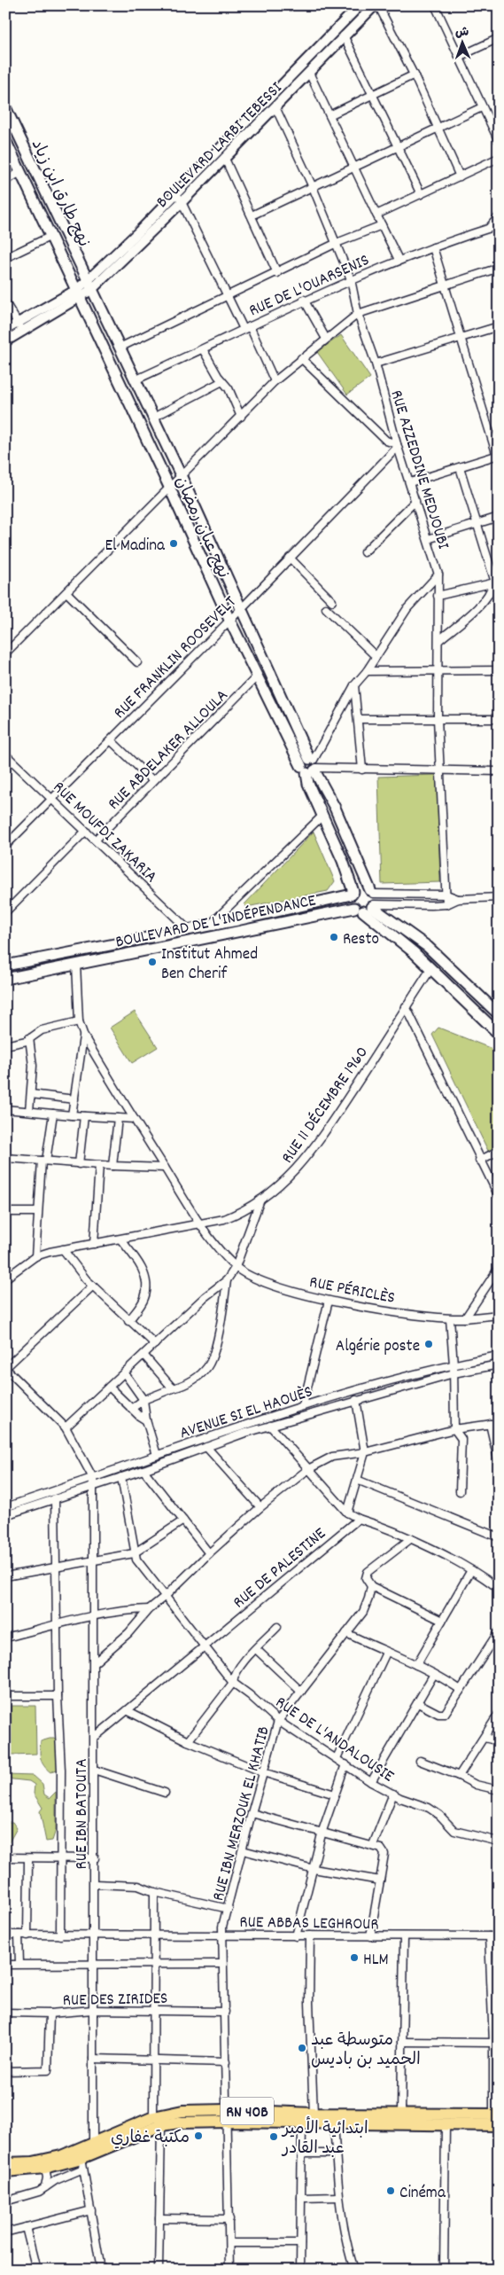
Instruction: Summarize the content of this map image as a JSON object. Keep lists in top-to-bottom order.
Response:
{
  "streets": {
    "main road": [
      "نهج طارق ابن زياد",
      "نهج عبان رمضان",
      "BOULEVARD DE L'INDÉPENDANCE",
      "RN 40B"
    ],
    "street": [
      "BOULEVARD LARBI TEBESSI",
      "RUE DE L'OUARSENIS",
      "RUE AZZEDDINE MEDJOUBI",
      "RUE FRANKLIN ROOSEVELT",
      "RUE ABDELAKER ALLOULA",
      "RUE MOUFDI ZAKARIA",
      "RUE 11 DÉCEMBRE 1960",
      "RUE PÉRICLÈS",
      "AVENUE SI EL HAOUÈS",
      "RUE DE PALESTINE",
      "RUE DE L'ANDALOUSIE",
      "RUE IBN MERZOUK EL KHATIB",
      "RUE IBN BATOUTA",
      "RUE ABBAS LEGHROUR",
      "RUE DES ZIRIDES"
    ]
  },
  "crossings": [
    ["BOULEVARD LARBI TEBESSI", "نهج طارق ابن زياد"],
    ["BOULEVARD LARBI TEBESSI", "RUE AZZEDDINE MEDJOUBI"],
    ["BOULEVARD LARBI TEBESSI", "نهج عبان رمضان"],
    ["نهج طارق ابن زياد", "نهج عبان رمضان"],
    ["RUE DE L'OUARSENIS", "RUE AZZEDDINE MEDJOUBI"],
    ["RUE DE L'OUARSENIS", "نهج عبان رمضان"],
    ["RUE AZZEDDINE MEDJOUBI", "RUE FRANKLIN ROOSEVELT"],
    ["نهج عبان رمضان", "RUE FRANKLIN ROOSEVELT"],
    ["نهج عبان رمضان", "RUE ABDELAKER ALLOULA"],
    ["نهج عبان رمضان", "BOULEVARD DE L'INDÉPENDANCE"],
    ["RUE FRANKLIN ROOSEVELT", "RUE MOUFDI ZAKARIA"],
    ["RUE ABDELAKER ALLOULA", "RUE MOUFDI ZAKARIA"],
    ["RUE MOUFDI ZAKARIA", "BOULEVARD DE L'INDÉPENDANCE"],
    ["BOULEVARD DE L'INDÉPENDANCE", "RUE PÉRICLÈS"],
    ["RUE 11 DÉCEMBRE 1960", "RUE PÉRICLÈS"],
    ["AVENUE SI EL HAOUÈS", "RUE DE L'ANDALOUSIE"],
    ["AVENUE SI EL HAOUÈS", "RUE IBN BATOUTA"],
    ["RUE DE PALESTINE", "RUE DE L'ANDALOUSIE"],
    ["RUE DE PALESTINE", "RUE IBN BATOUTA"],
    ["RUE DE L'ANDALOUSIE", "RUE IBN MERZOUK EL KHATIB"],
    ["RUE IBN MERZOUK EL KHATIB", "RUE ABBAS LEGHROUR"],
    ["RUE IBN MERZOUK EL KHATIB", "RUE DES ZIRIDES"],
    ["RUE IBN MERZOUK EL KHATIB", "RN 40B"],
    ["RUE IBN BATOUTA", "RUE ABBAS LEGHROUR"],
    ["RUE IBN BATOUTA", "RUE DES ZIRIDES"],
    ["RUE IBN BATOUTA", "RN 40B"]
  ],
  "places": [
    "El Madina",
    "Resto",
    "Institut Ahmed Ben Cherif",
    "Algérie poste",
    "HLM",
    "متوسطة عبد الحميد بن باديس",
    "مكتبة غفاري",
    "ابتدائية الأمير عبد القادر",
    "Cinéma"
  ],
  "north": "top"
}
